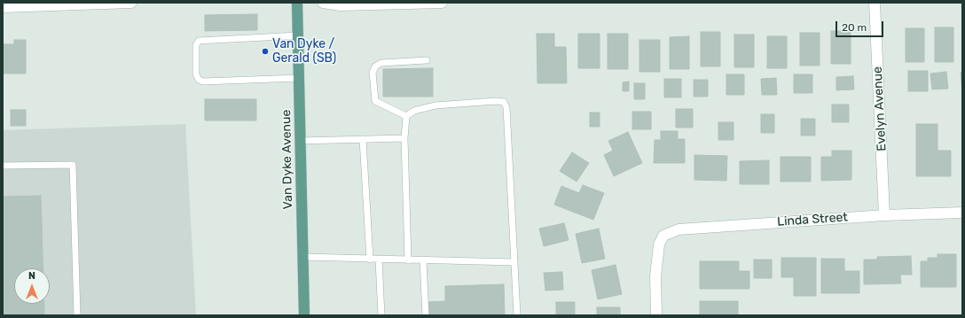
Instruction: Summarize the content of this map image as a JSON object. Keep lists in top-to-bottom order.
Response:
{
  "streets": {
    "main road": ["Van Dyke Avenue"],
    "street": ["Evelyn Avenue", "Linda Street"]
  },
  "crossings": [
    ["Evelyn Avenue", "Linda Street"]
  ],
  "places": ["Van Dyke / Gerald (SB)"],
  "scale_bar": "20 m",
  "north": "top"
}
